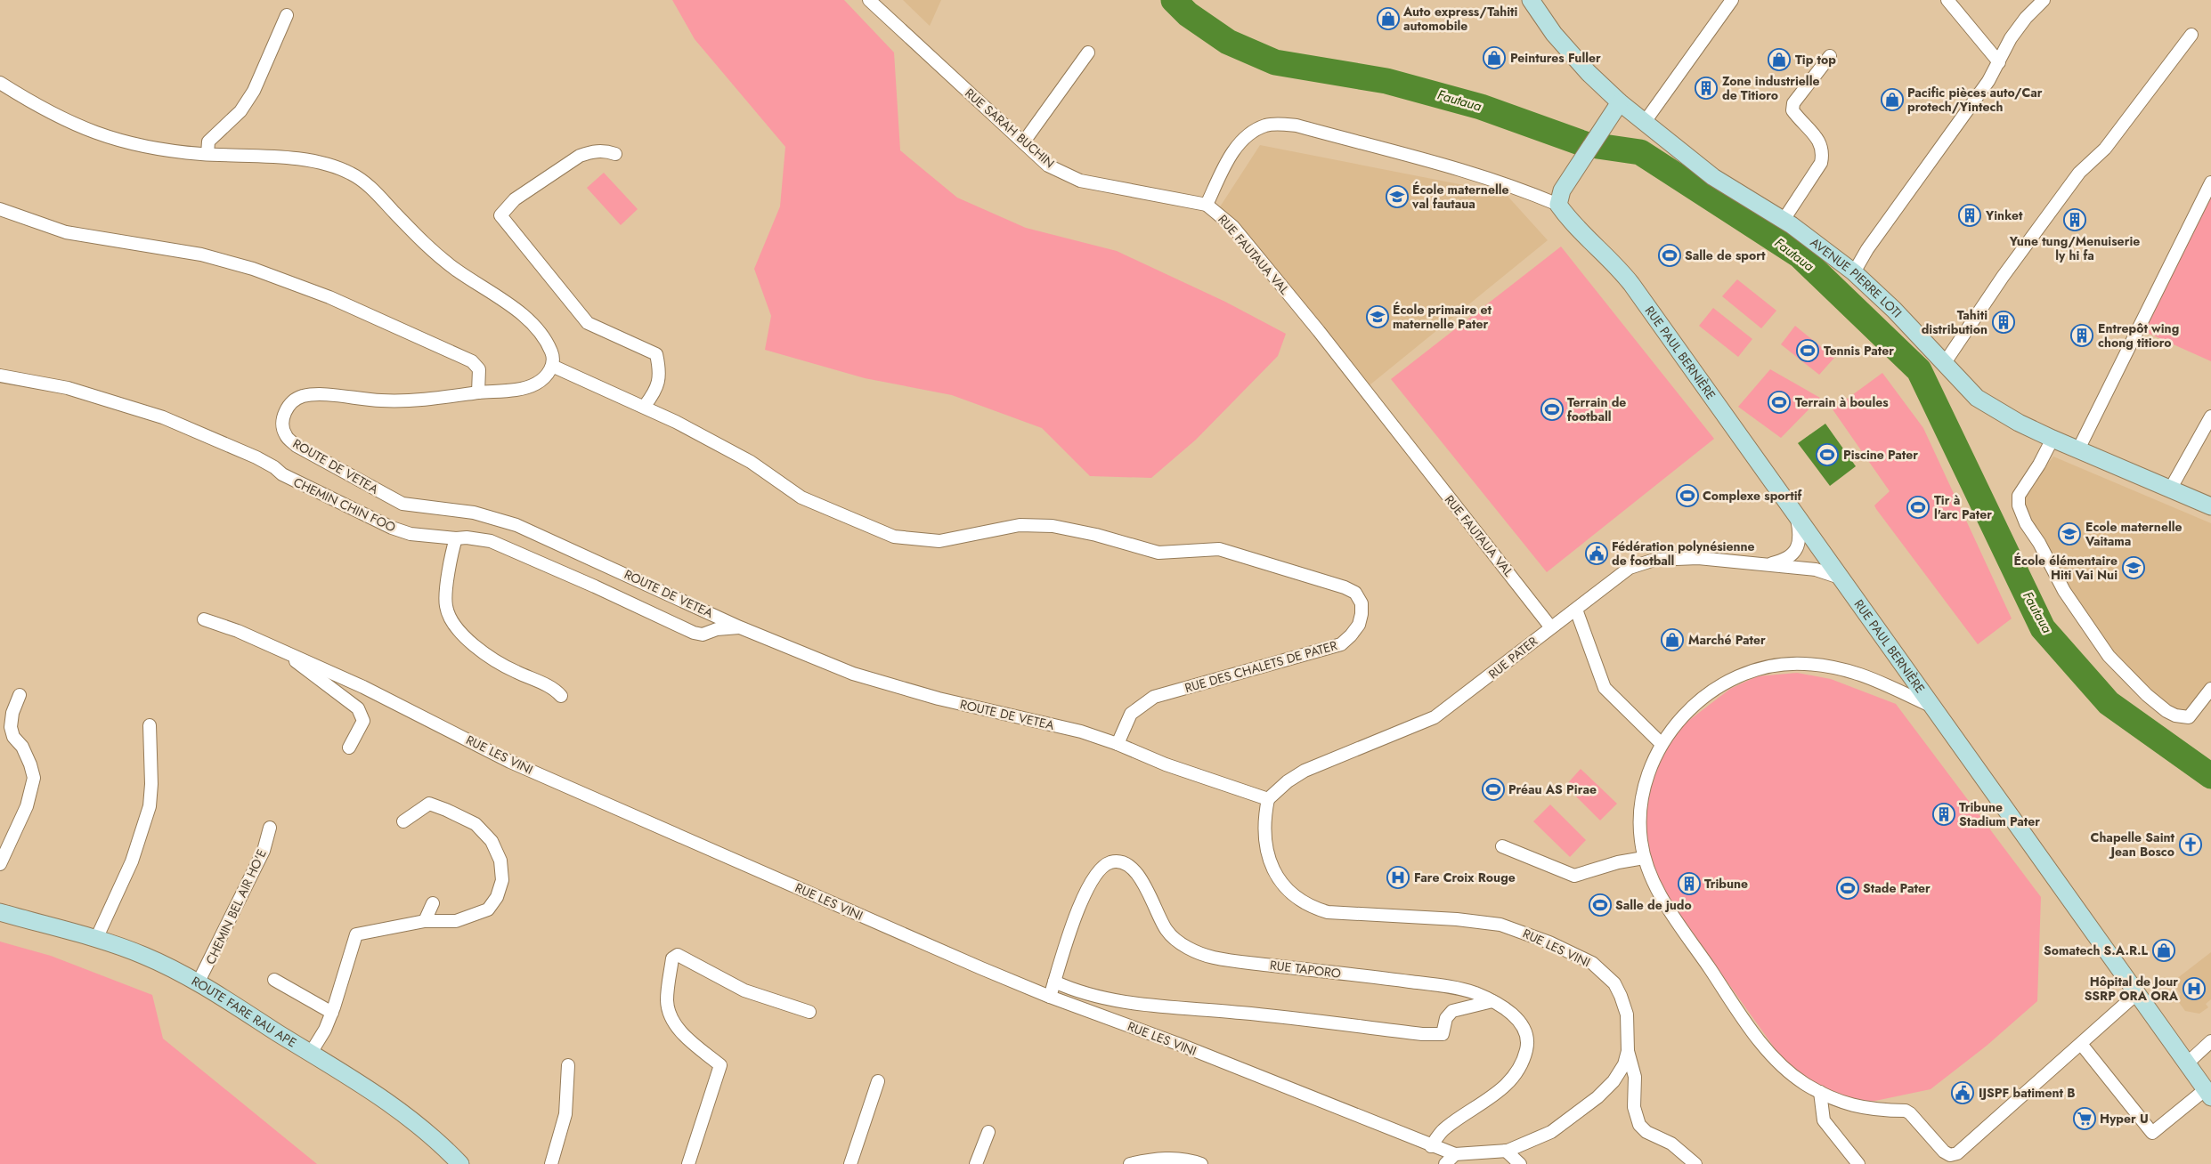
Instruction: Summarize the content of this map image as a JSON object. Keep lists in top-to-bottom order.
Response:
{
  "streets": {
    "main road": ["AVENUE PIERRE LOTI", "RUE PAUL BERNIÈRE", "ROUTE FARE RAU APE"],
    "street": [
      "RUE SARAH BUCHIN",
      "RUE FAUTAUA VAL",
      "ROUTE DE VETEA",
      "CHEMIN CHIN FOO",
      "RUE PATER",
      "RUE DES CHALETS DE PATER",
      "RUE LES VINI",
      "CHEMIN BEL AIR HO'E",
      "RUE TAPORO"
    ]
  },
  "crossings": [
    ["RUE SARAH BUCHIN", "RUE FAUTAUA VAL"],
    ["RUE FAUTAUA VAL", "RUE PATER"],
    ["RUE PAUL BERNIÈRE", "RUE PATER"],
    ["ROUTE DE VETEA", "CHEMIN CHIN FOO"],
    ["ROUTE DE VETEA", "RUE PATER"],
    ["ROUTE DE VETEA", "RUE DES CHALETS DE PATER"],
    ["ROUTE DE VETEA", "RUE LES VINI"],
    ["RUE PATER", "RUE LES VINI"],
    ["RUE LES VINI", "RUE TAPORO"],
    ["CHEMIN BEL AIR HO'E", "ROUTE FARE RAU APE"]
  ],
  "water": ["Fautaua"],
  "places": {
    "shop": [
      "Auto express/Tahiti automobile",
      "Peintures Fuller",
      "Tip top",
      "Pacific pièces auto/Car protech/Yintech",
      "Marché Pater",
      "Somatech S.A.R.L"
    ],
    "building": [
      "Zone industrielle de Titioro",
      "Yinket",
      "Yune tung/Menuiserie ly hi fa",
      "Tahiti distribution",
      "Entrepôt wing chong titioro",
      "Tribune Stadium Pater",
      "Tribune"
    ],
    "school or university": [
      "École maternelle val fautaua",
      "École primaire et maternelle Pater",
      "Ecole maternelle Vaitama",
      "École élémentaire Hiti Vai Nui"
    ],
    "sports": [
      "Salle de sport",
      "Tennis Pater",
      "Terrain à boules",
      "Terrain de football",
      "Piscine Pater",
      "Complexe sportif",
      "Tir à l'arc Pater",
      "Préau AS Pirae",
      "Stade Pater",
      "Salle de judo"
    ],
    "public building": ["Fédération polynésienne de football", "IJSPF batiment B"],
    "church": ["Chapelle Saint Jean Bosco"],
    "hospital": ["Fare Croix Rouge", "Hôpital de Jour SSRP ORA ORA"],
    "supermarket": ["Hyper U"]
  }
}
